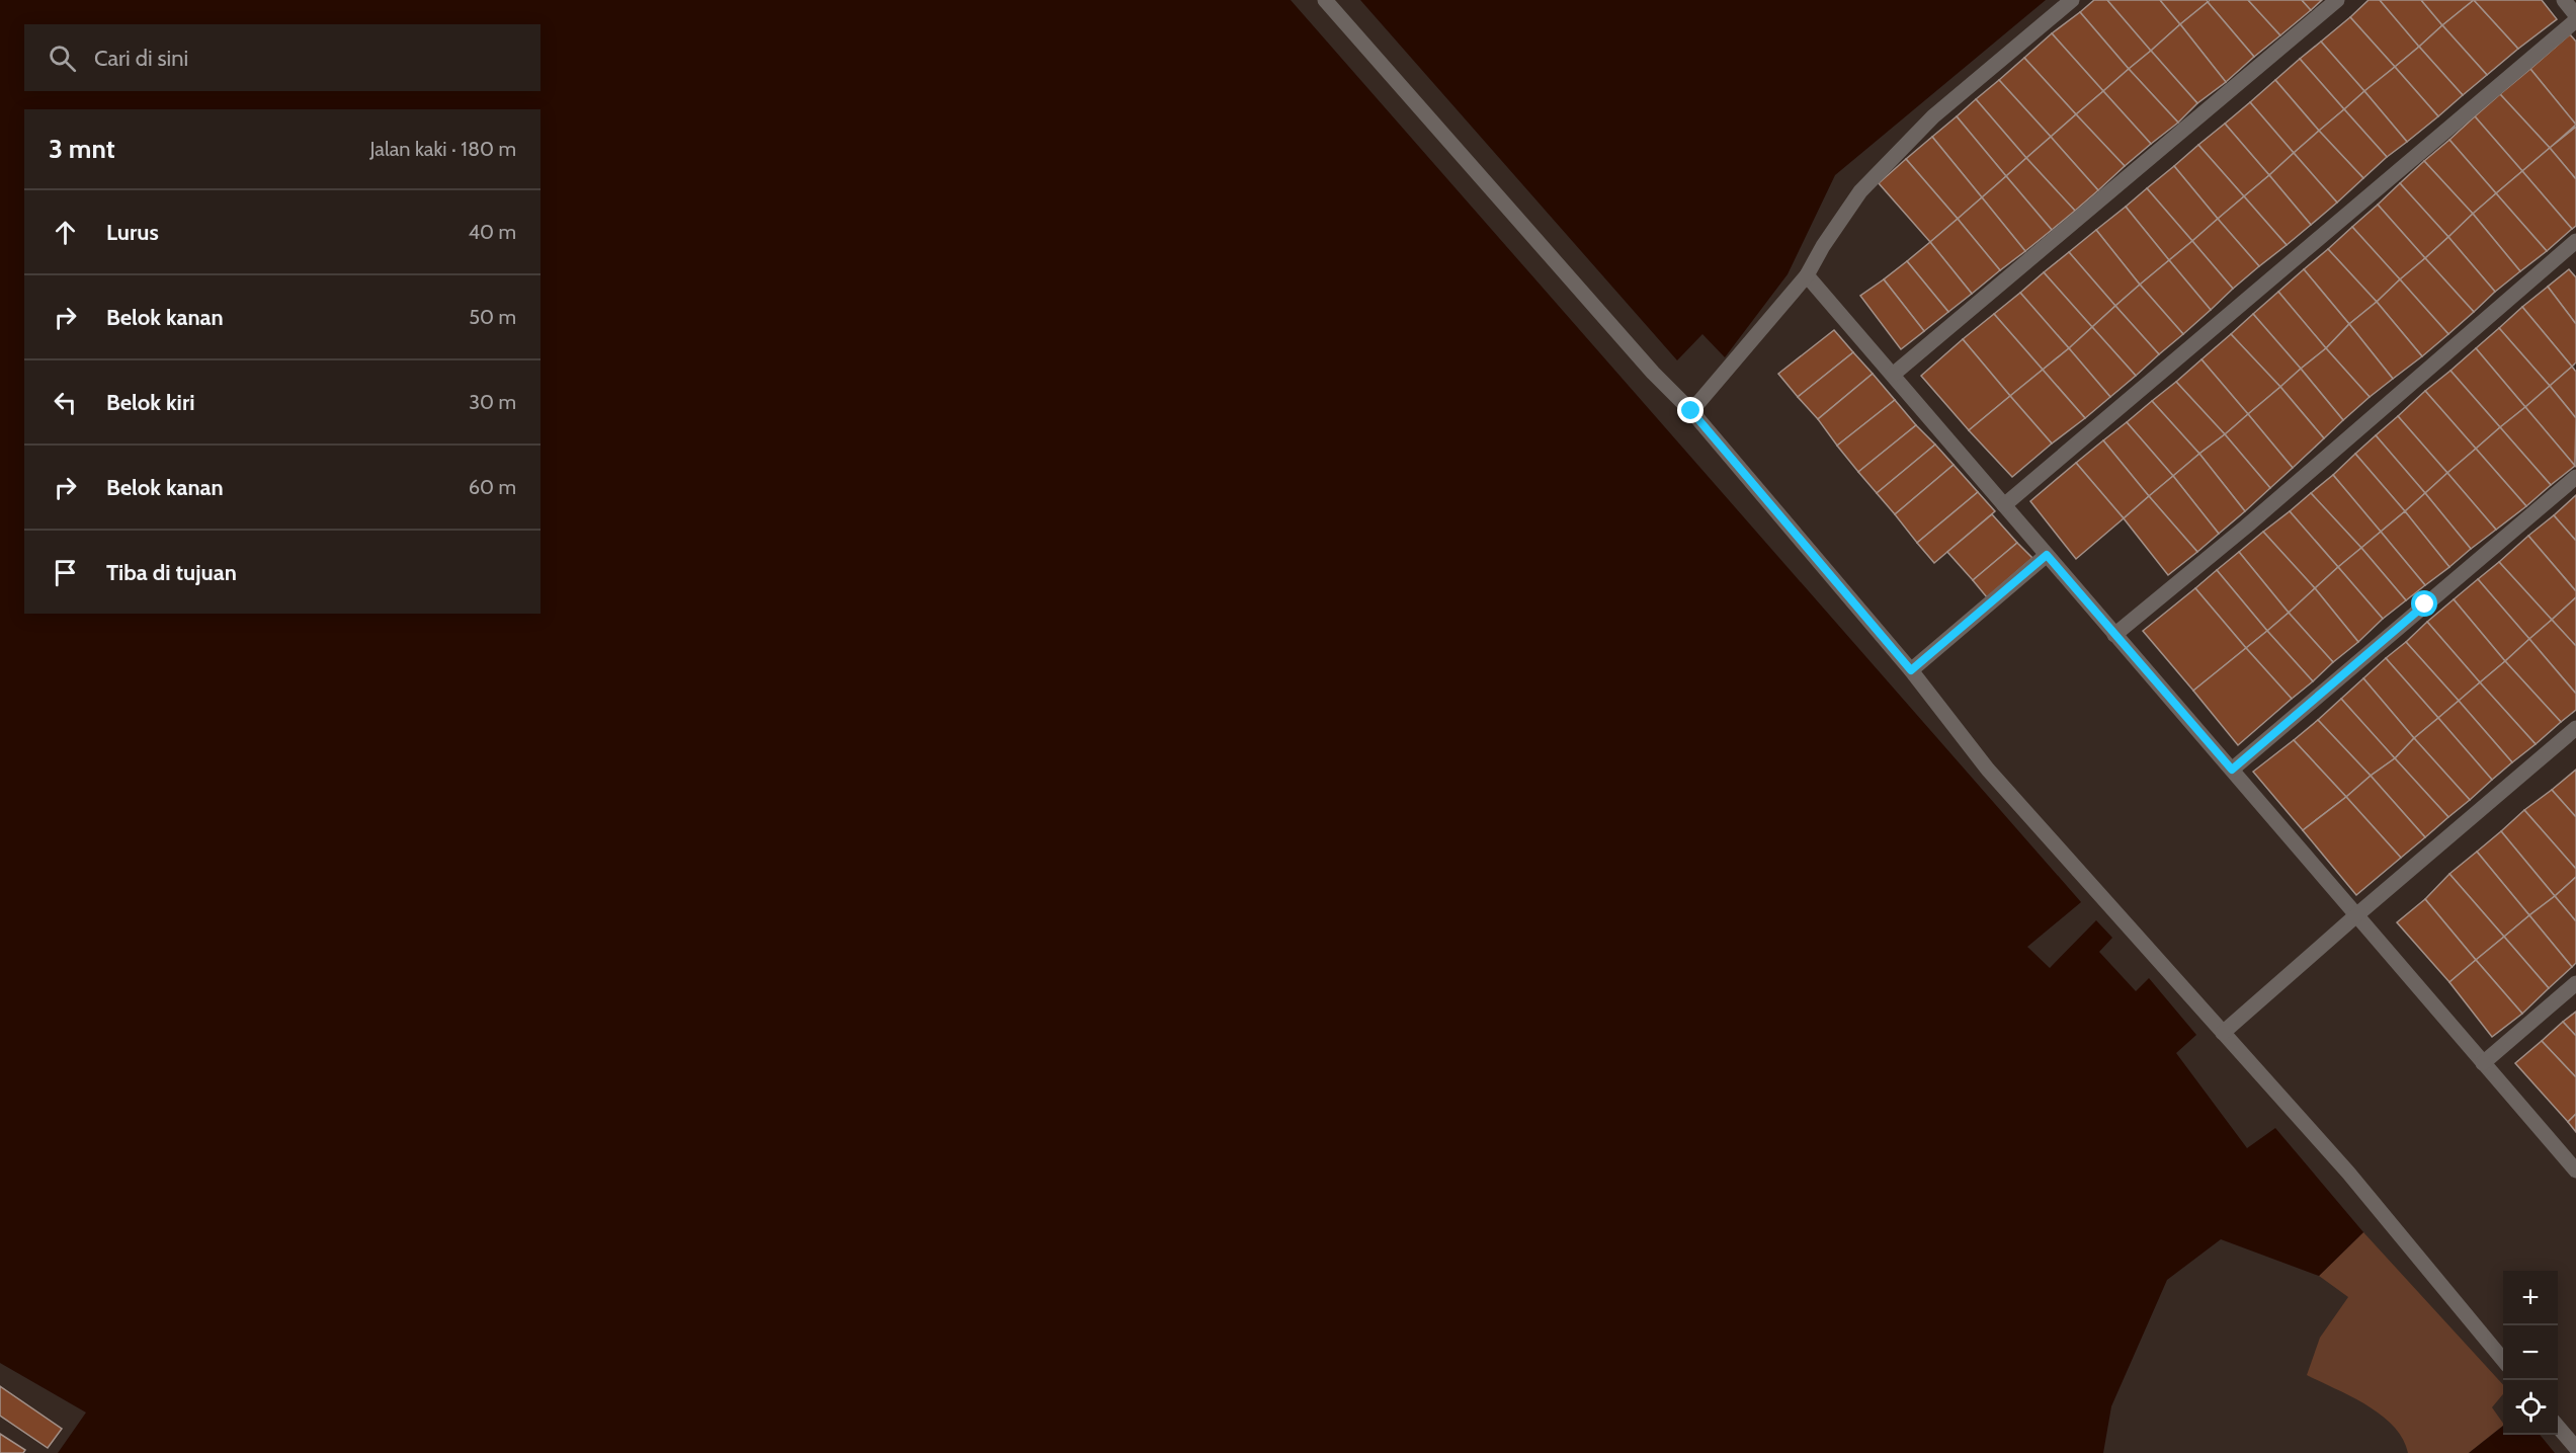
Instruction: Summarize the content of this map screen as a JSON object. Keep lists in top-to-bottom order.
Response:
{
  "page": {
    "search": "Cari di sini",
    "heading": ["3 mnt", "Jalan kaki · 180 m"],
    "list": [
      ["Lurus", "40 m"],
      ["Belok kanan", "50 m"],
      ["Belok kiri", "30 m"],
      ["Belok kanan", "60 m"],
      "Tiba di tujuan"
    ],
    "map_buttons": ["+", "−"]
  }
}
